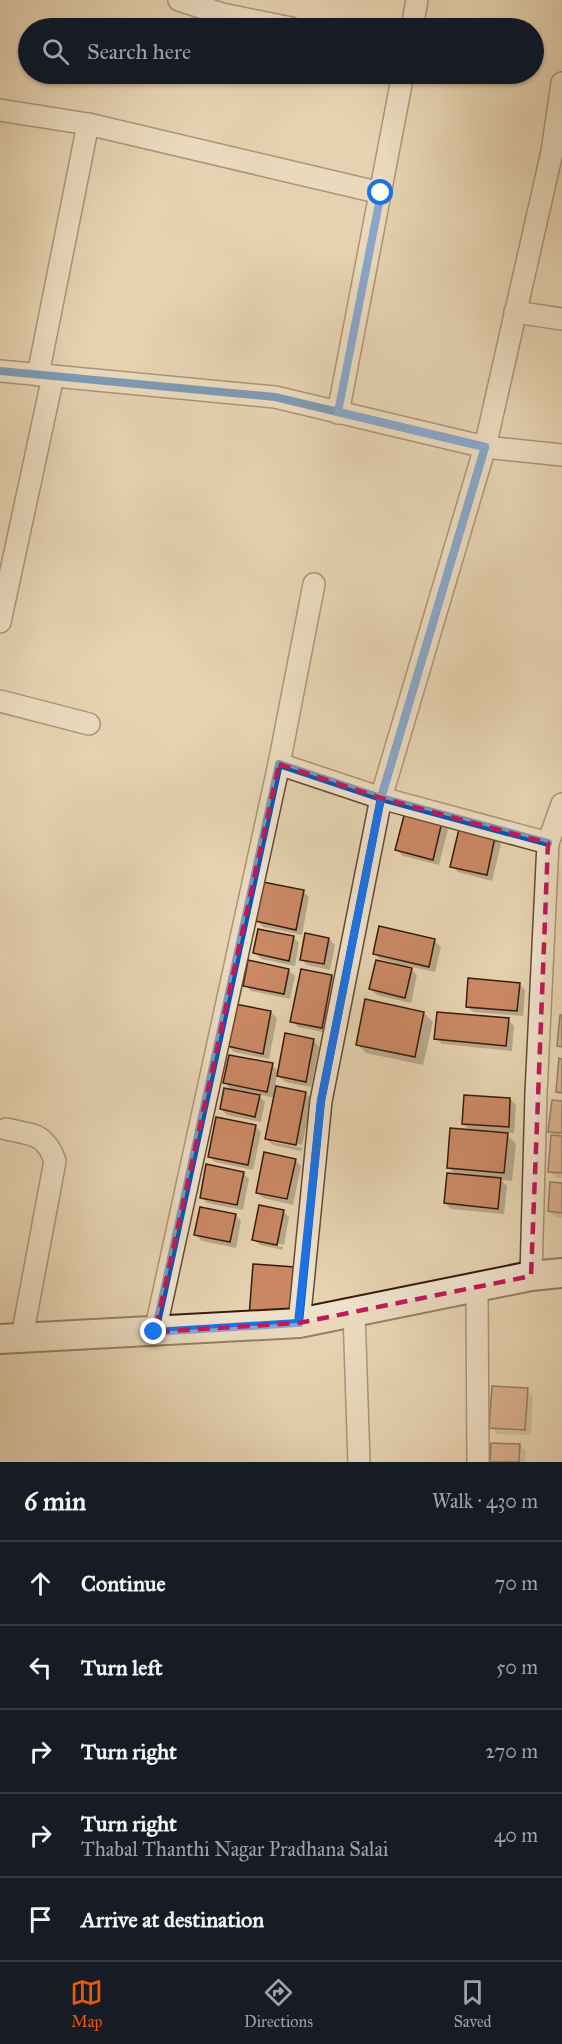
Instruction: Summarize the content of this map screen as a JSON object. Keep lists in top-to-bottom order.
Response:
{
  "page": {
    "search": "Search here",
    "heading": ["6 min", "Walk · 430 m"],
    "list": [
      ["Continue", "70 m"],
      ["Turn left", "50 m"],
      ["Turn right", "270 m"],
      ["Turn right", "Thabal Thanthi Nagar Pradhana Salai", "40 m"],
      "Arrive at destination"
    ],
    "nav": ["Map", "Directions", "Saved"]
  }
}
